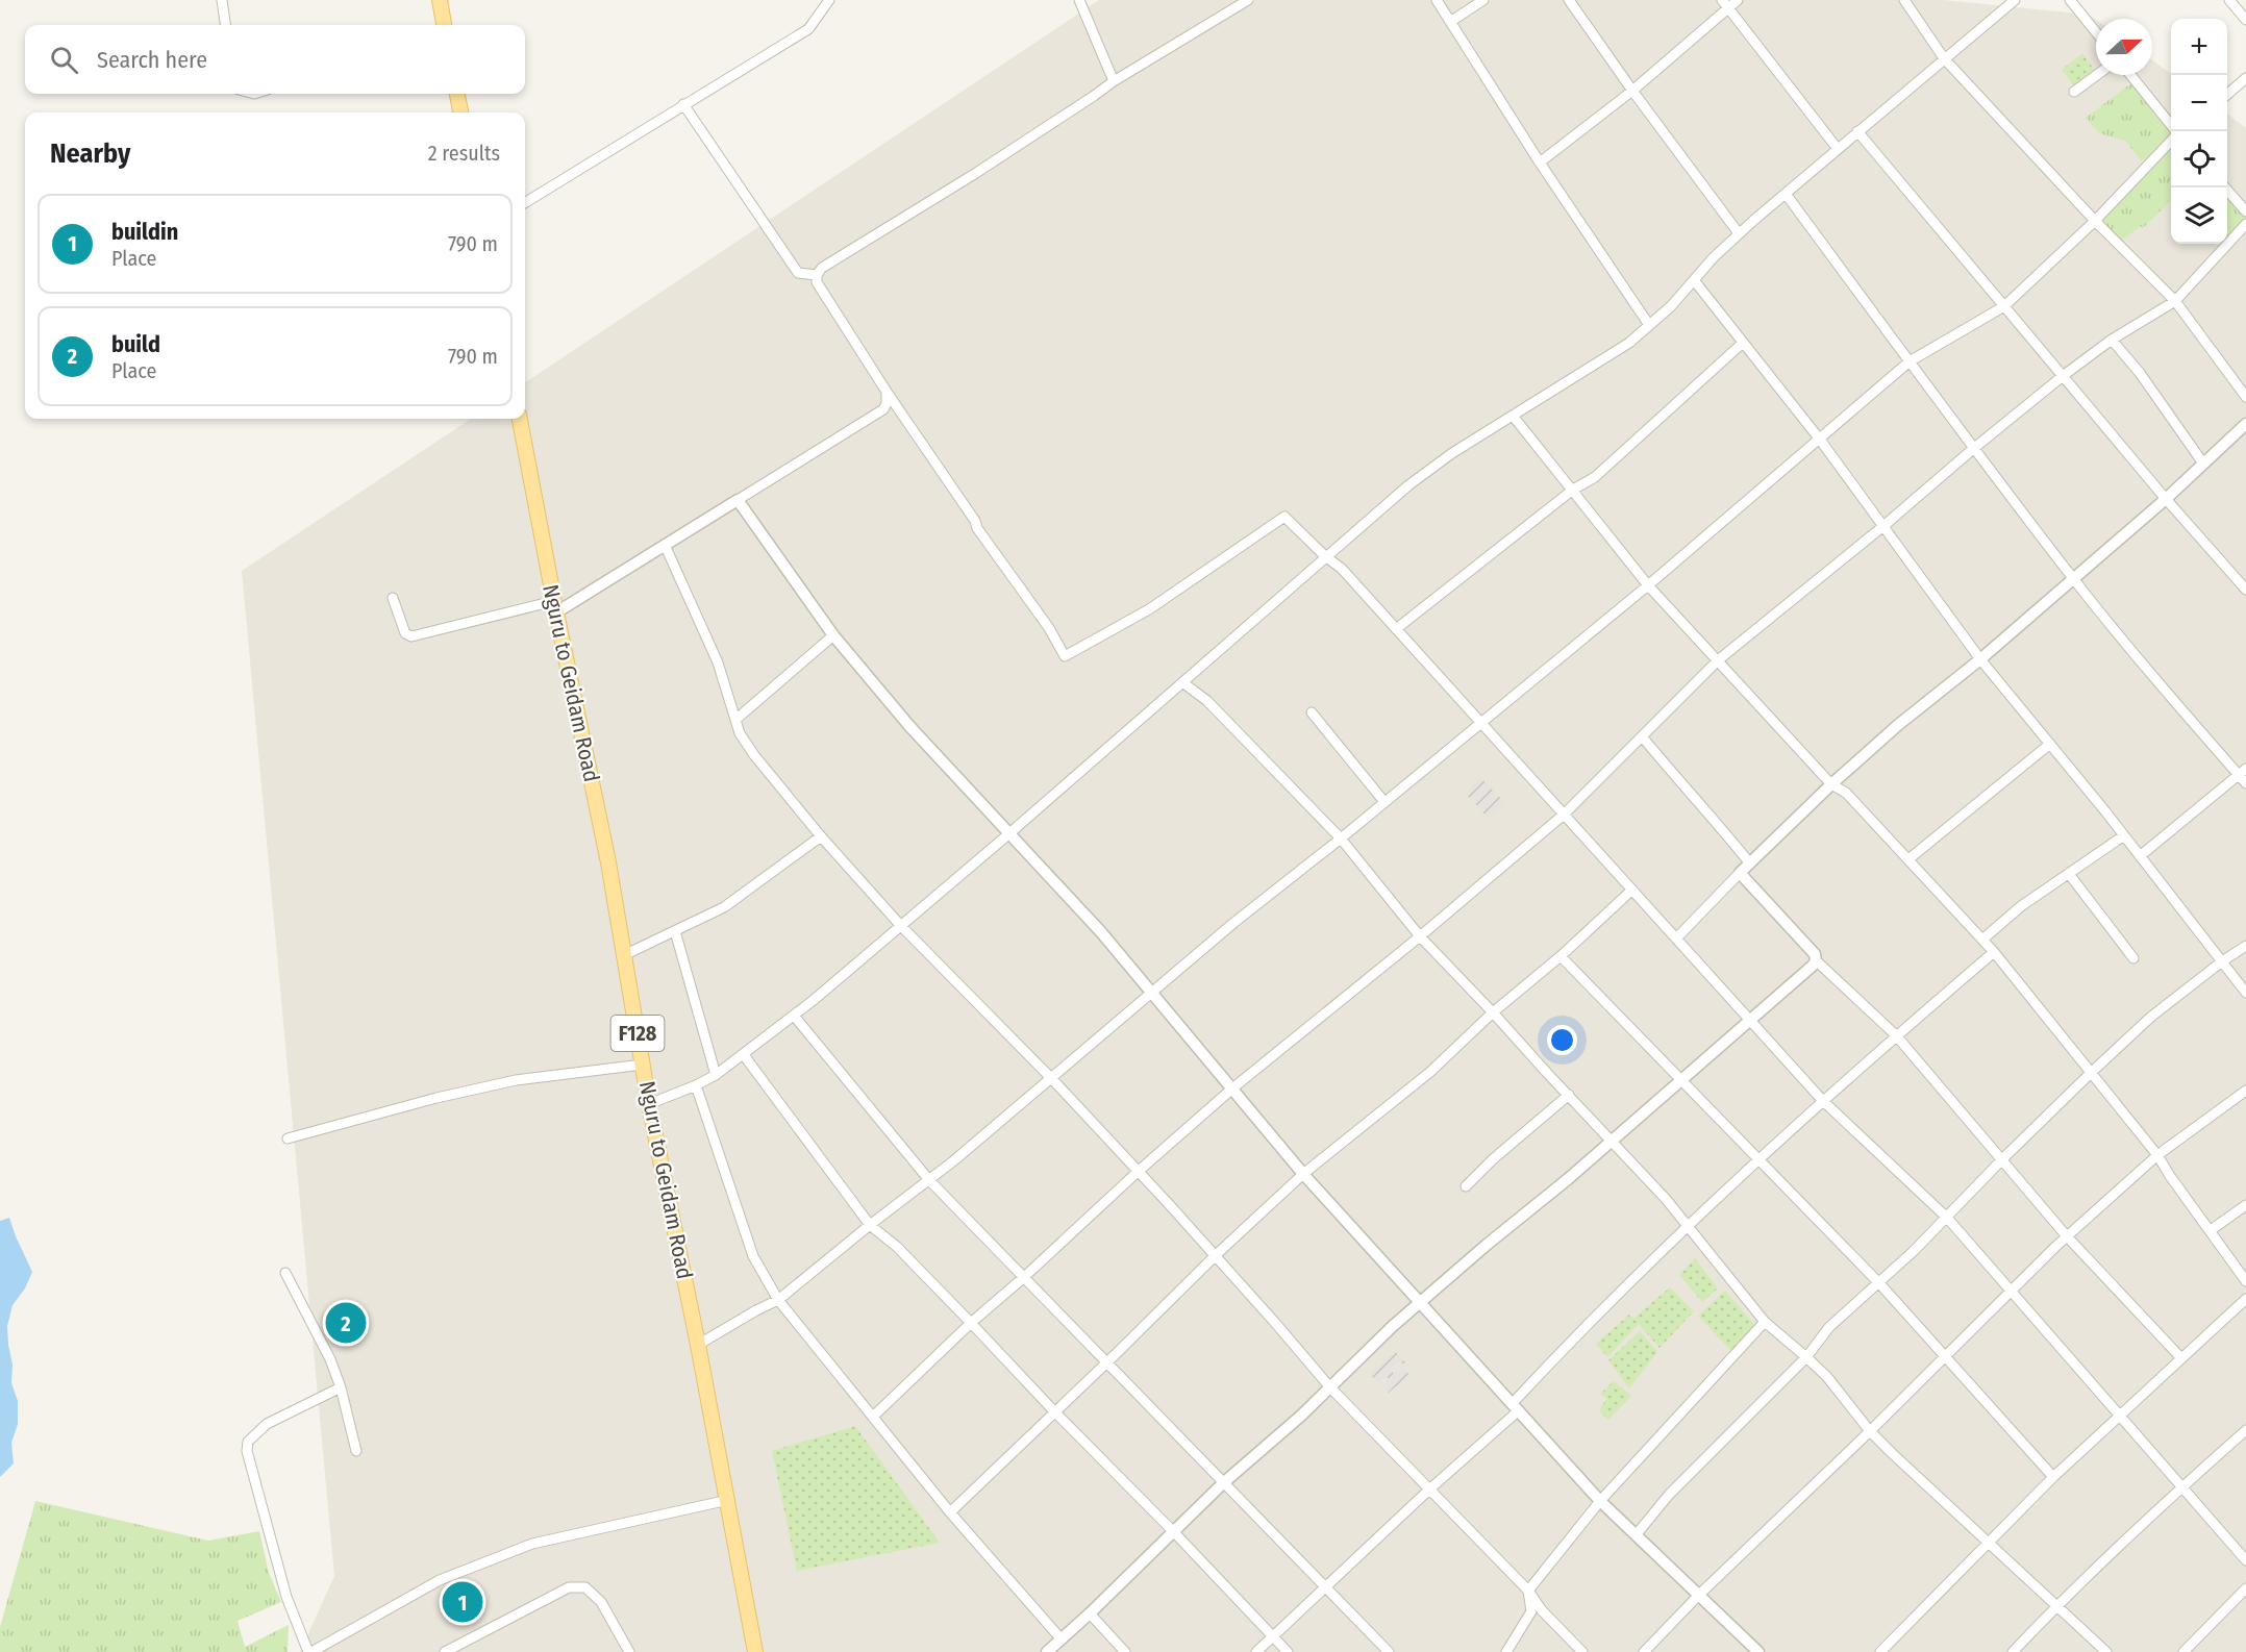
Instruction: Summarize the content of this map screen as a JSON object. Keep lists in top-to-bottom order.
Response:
{
  "streets": {
    "main road": ["Nguru to Geidam Road", "F128"]
  },
  "north": "right",
  "page": {
    "map_buttons": ["+", "−"],
    "search": "Search here",
    "heading": ["Nearby", "2 results"],
    "list": [
      {
        "mark": "1",
        "name": "buildin",
        "note": "Place",
        "value": "790 m"
      },
      {
        "mark": "2",
        "name": "build",
        "note": "Place",
        "value": "790 m"
      }
    ],
    "pins": ["2", "1"]
  }
}
